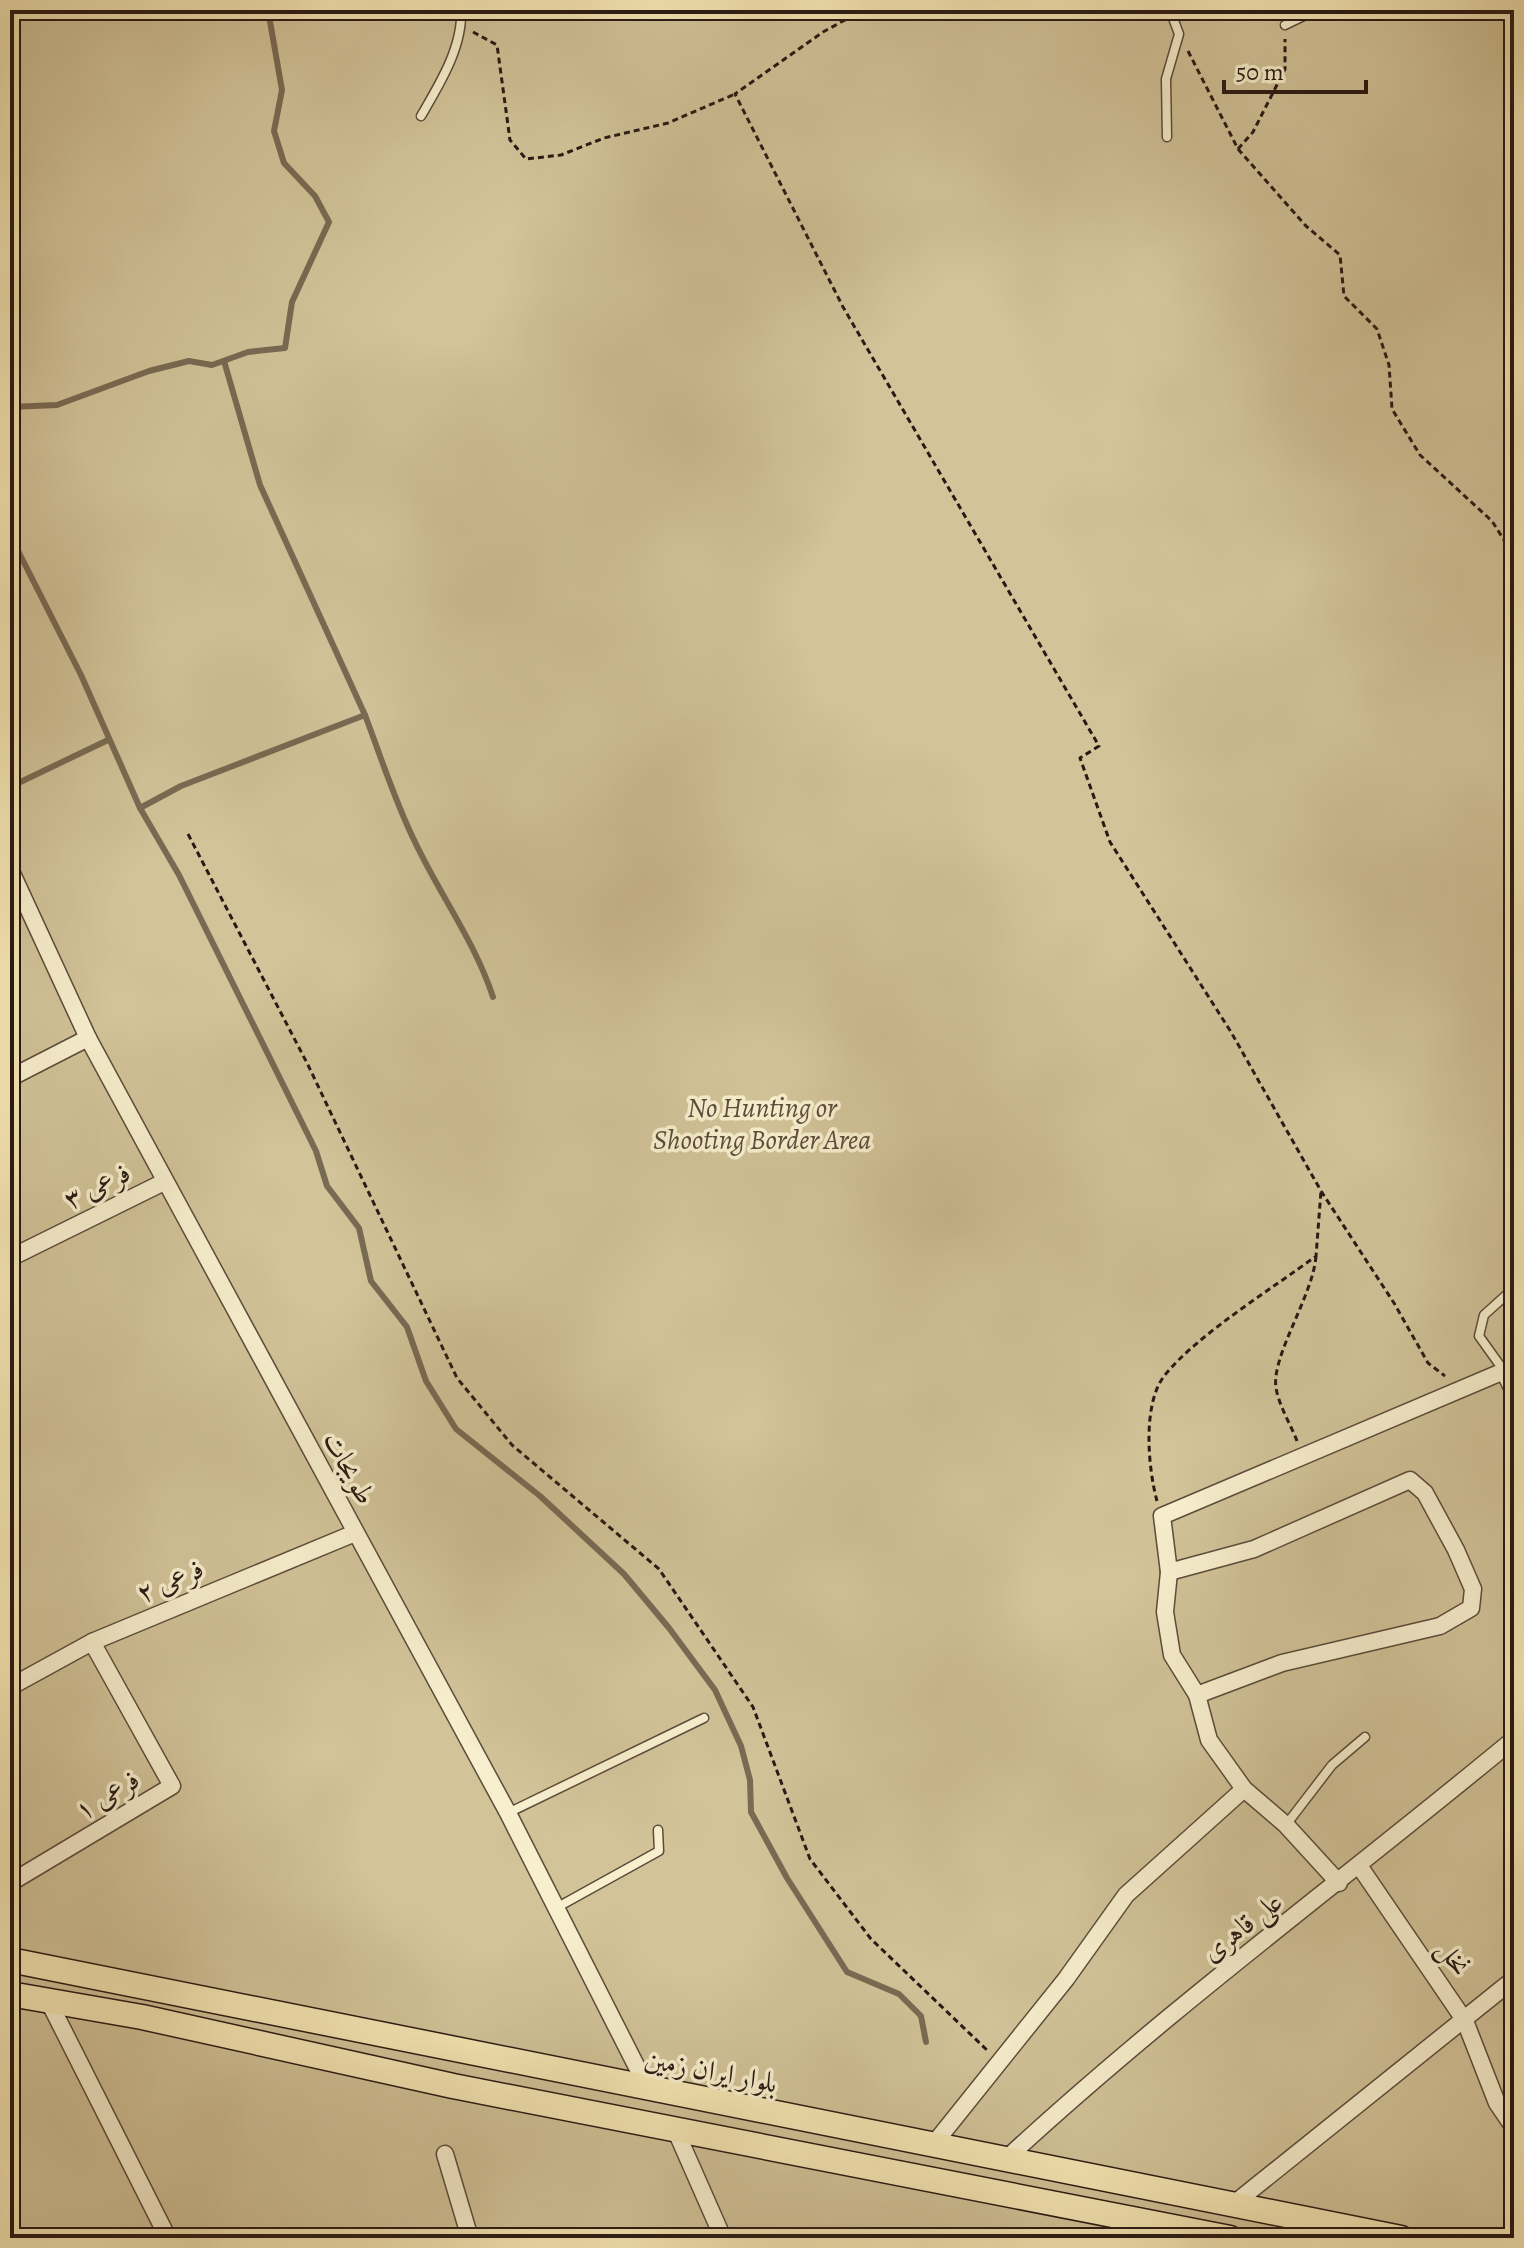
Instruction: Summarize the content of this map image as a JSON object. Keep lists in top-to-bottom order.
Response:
{
  "streets": {
    "main road": ["بلوار ایران زمین"],
    "street": [
      "فرعی ۳",
      "طویجات",
      "فرعی ۲",
      "فرعی ۱",
      "علی قاهری",
      "نخل"
    ]
  },
  "crossings": [
    ["فرعی ۳", "طویجات"],
    ["طویجات", "فرعی ۲"],
    ["طویجات", "بلوار ایران زمین"],
    ["فرعی ۲", "فرعی ۱"],
    ["علی قاهری", "نخل"],
    ["علی قاهری", "بلوار ایران زمین"]
  ],
  "parks": ["No Hunting or Shooting Border Area"],
  "scale_bar": "50 m"
}
